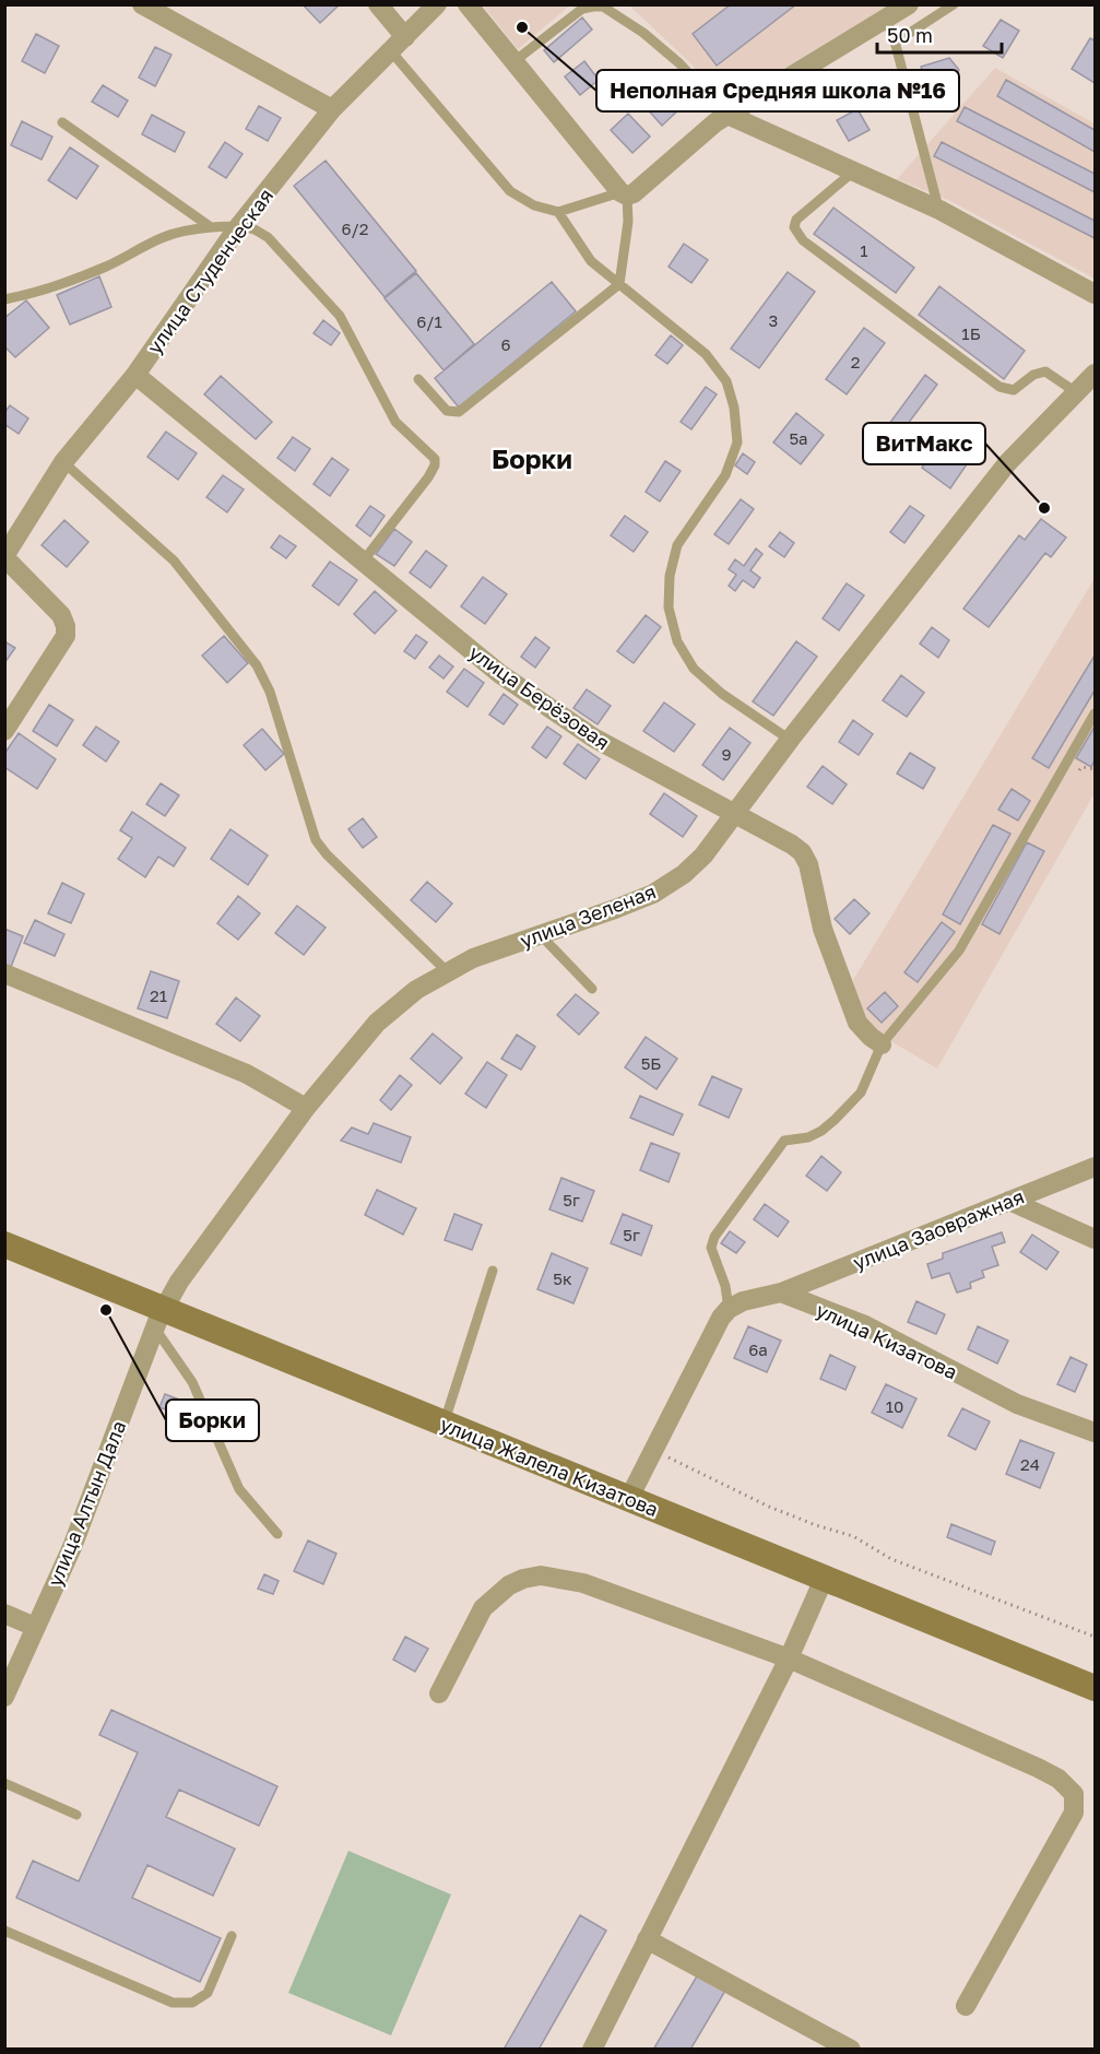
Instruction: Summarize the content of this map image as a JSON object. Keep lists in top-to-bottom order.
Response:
{
  "streets": {
    "main road": ["улица Жалела Кизатова"],
    "street": [
      "улица Студенческая",
      "улица Берёзовая",
      "улица Зеленая",
      "улица Заовражная",
      "улица Кизатова",
      "улица Алтын Дала"
    ]
  },
  "crossings": [
    ["улица Студенческая", "улица Берёзовая"],
    ["улица Берёзовая", "улица Зеленая"],
    ["улица Зеленая", "улица Жалела Кизатова"],
    ["улица Зеленая", "улица Алтын Дала"],
    ["улица Заовражная", "улица Кизатова"],
    ["улица Жалела Кизатова", "улица Алтын Дала"]
  ],
  "districts": ["Борки"],
  "places": ["Неполная Средняя школа №16", "ВитМакс", "Борки"],
  "house_numbers": [
    "6/2",
    "1",
    "3",
    "6/1",
    "1Б",
    "6",
    "2",
    "5а",
    "9",
    "21",
    "5Б",
    "5г",
    "5г",
    "5к",
    "6а",
    "10",
    "24"
  ],
  "scale_bar": "50 m"
}
